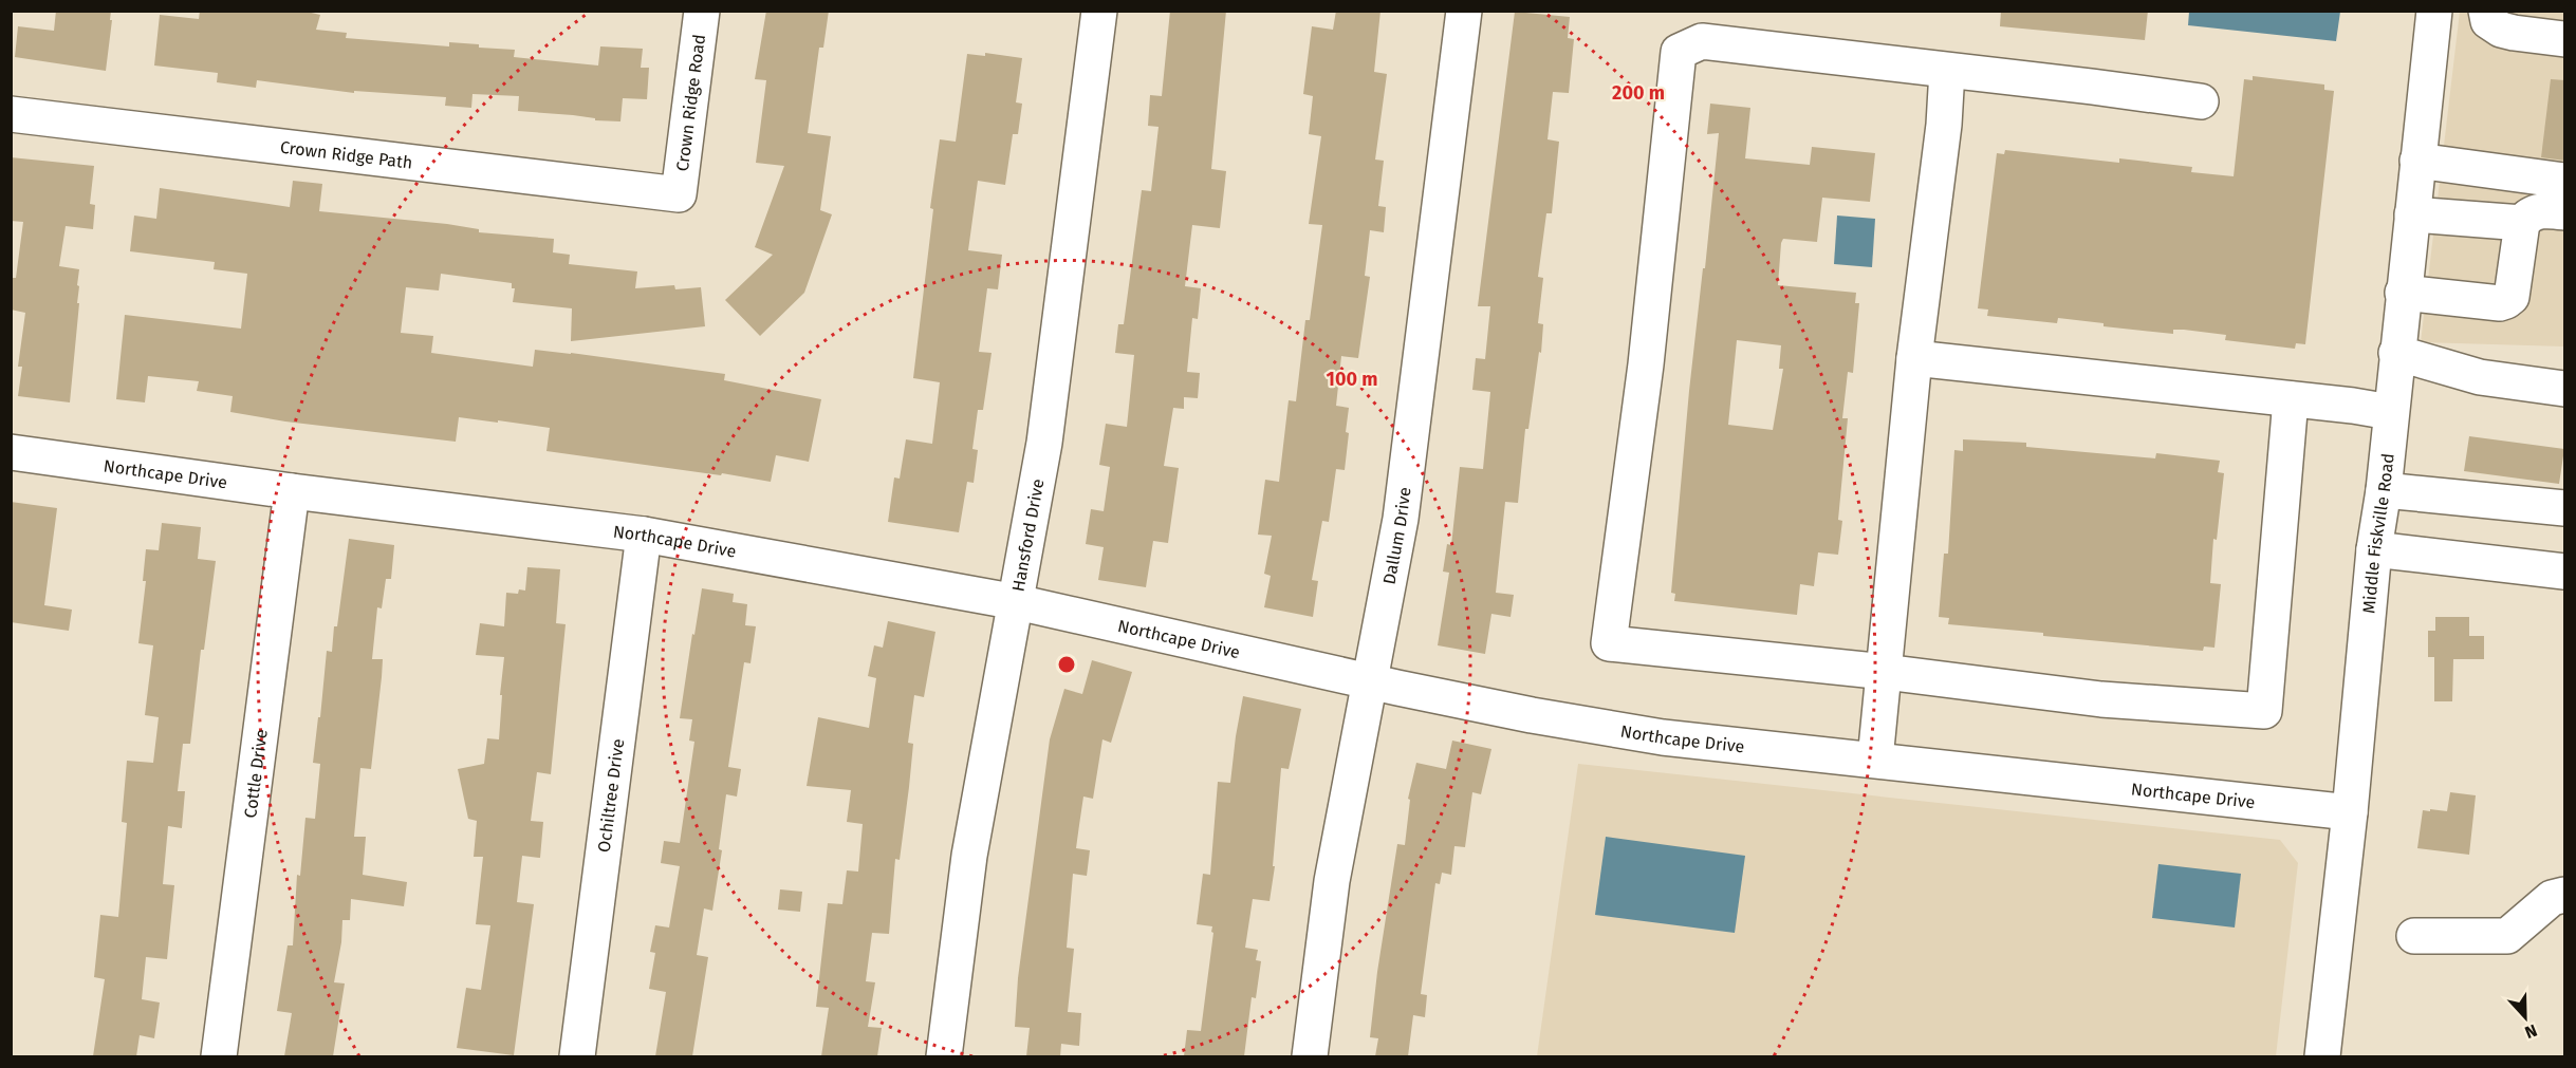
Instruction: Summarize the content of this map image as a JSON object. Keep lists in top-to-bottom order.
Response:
{
  "streets": {
    "street": [
      "Crown Ridge Road",
      "Crown Ridge Path",
      "Northcape Drive",
      "Middle Fiskville Road",
      "Hansford Drive",
      "Dallum Drive",
      "Cottle Drive",
      "Ochiltree Drive"
    ]
  },
  "crossings": [
    ["Crown Ridge Road", "Crown Ridge Path"],
    ["Northcape Drive", "Middle Fiskville Road"],
    ["Northcape Drive", "Hansford Drive"],
    ["Northcape Drive", "Dallum Drive"],
    ["Northcape Drive", "Cottle Drive"],
    ["Northcape Drive", "Ochiltree Drive"]
  ],
  "north": "bottom",
  "rings": ["200 m", "100 m"]
}
